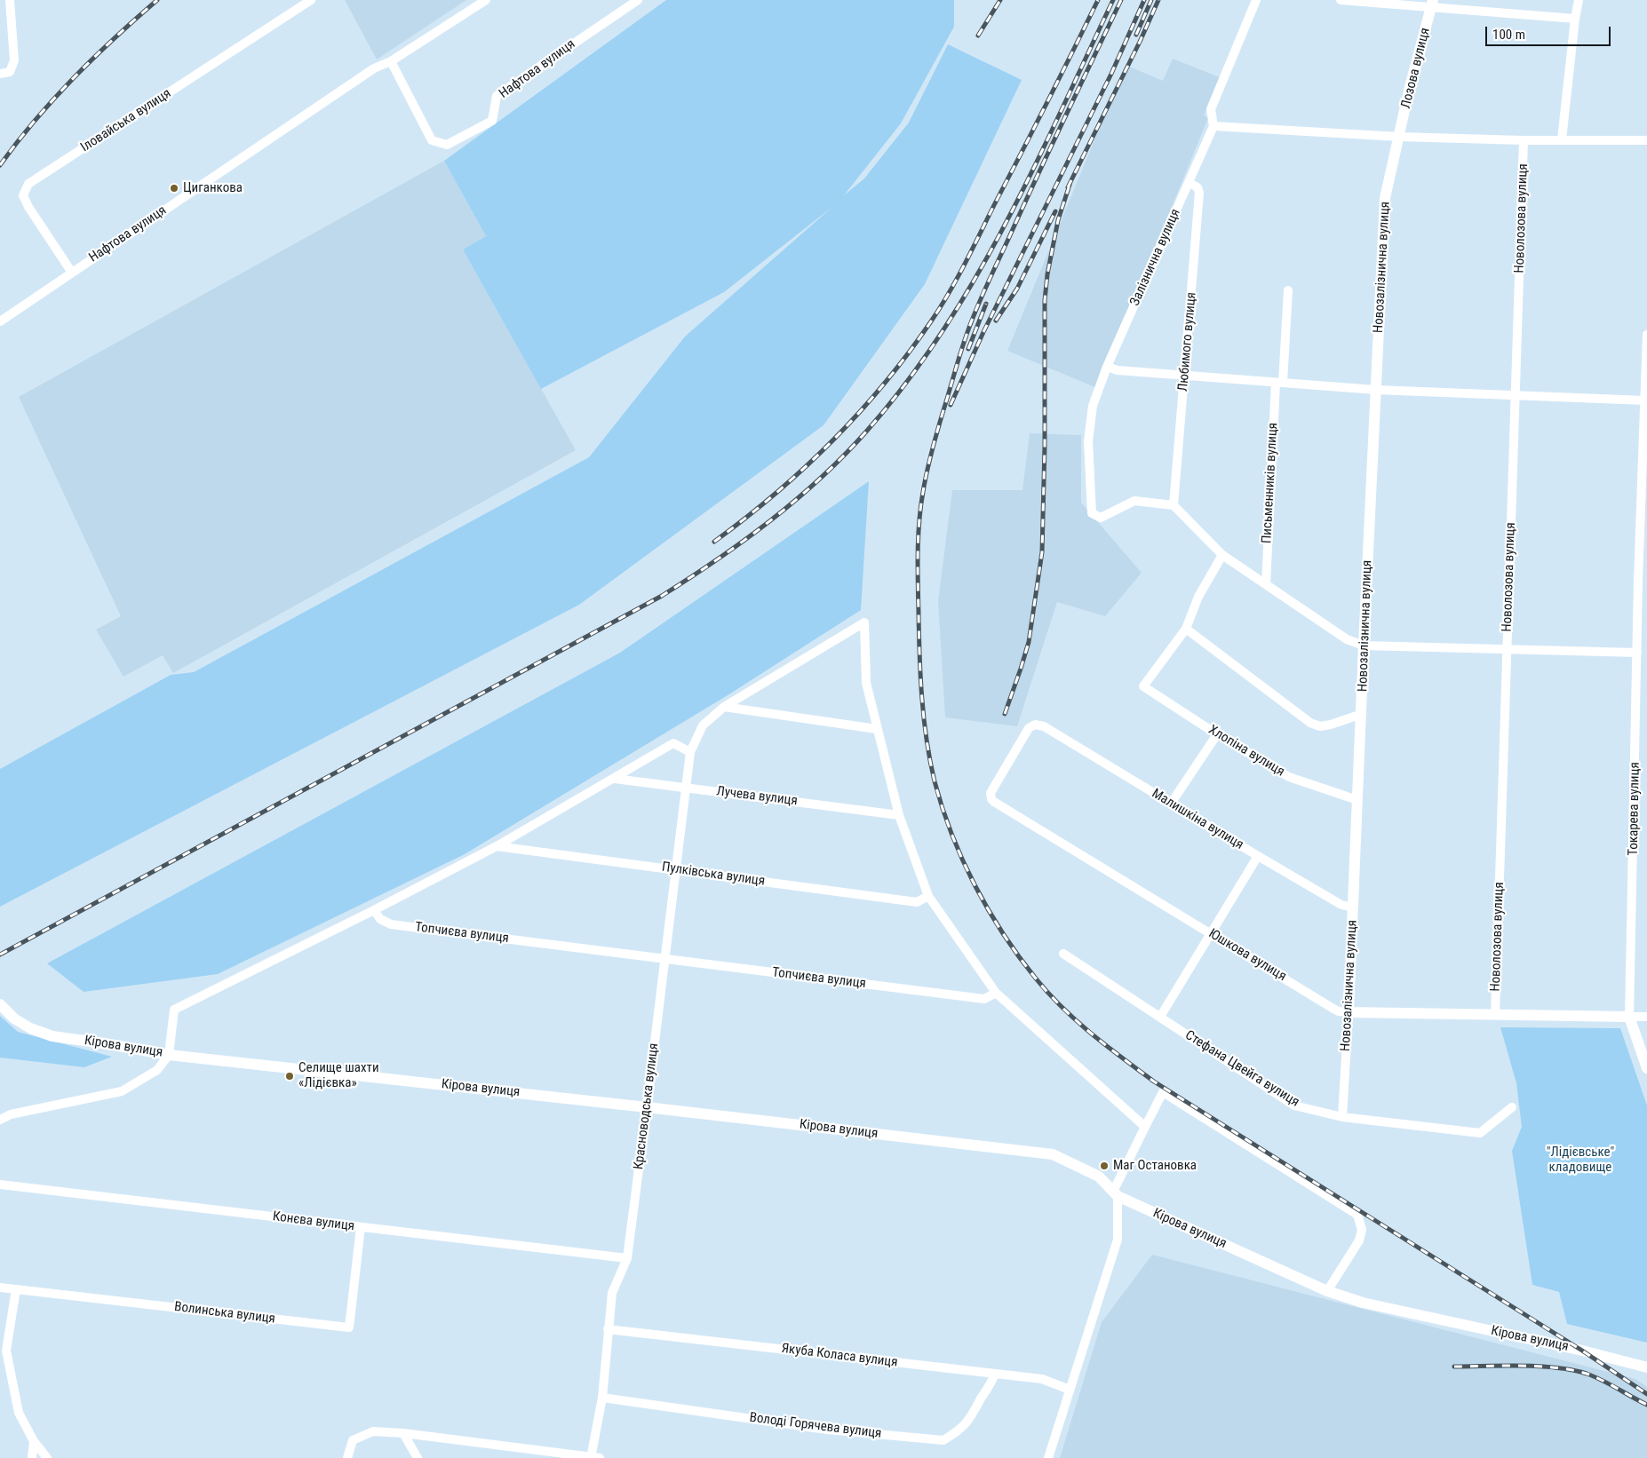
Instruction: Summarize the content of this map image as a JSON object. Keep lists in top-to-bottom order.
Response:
{
  "streets": {
    "main road": [
      "Лозова вулиця",
      "Новозалізнична вулиця",
      "Юшкова вулиця",
      "Кірова вулиця"
    ],
    "street": [
      "Нафтова вулиця",
      "Іловайська вулиця",
      "Новолозова вулиця",
      "Залізнична вулиця",
      "Любимого вулиця",
      "Письменників вулиця",
      "Хлопіна вулиця",
      "Лучева вулиця",
      "Токарева вулиця",
      "Малишкіна вулиця",
      "Пулківська вулиця",
      "Топчиєва вулиця",
      "Стефана Цвейга вулиця",
      "Красноводська вулиця",
      "Конєва вулиця",
      "Волинська вулиця",
      "Якуба Коласа вулиця",
      "Володі Горячева вулиця"
    ]
  },
  "crossings": [
    ["Лозова вулиця", "Новозалізнична вулиця"],
    ["Нафтова вулиця", "Іловайська вулиця"],
    ["Новолозова вулиця", "Юшкова вулиця"],
    ["Залізнична вулиця", "Любимого вулиця"],
    ["Новозалізнична вулиця", "Хлопіна вулиця"],
    ["Новозалізнична вулиця", "Малишкіна вулиця"],
    ["Новозалізнична вулиця", "Юшкова вулиця"],
    ["Новозалізнична вулиця", "Стефана Цвейга вулиця"],
    ["Лучева вулиця", "Красноводська вулиця"],
    ["Токарева вулиця", "Юшкова вулиця"],
    ["Малишкіна вулиця", "Юшкова вулиця"],
    ["Пулківська вулиця", "Красноводська вулиця"],
    ["Топчиєва вулиця", "Красноводська вулиця"],
    ["Кірова вулиця", "Красноводська вулиця"],
    ["Красноводська вулиця", "Конєва вулиця"],
    ["Красноводська вулиця", "Якуба Коласа вулиця"],
    ["Красноводська вулиця", "Володі Горячева вулиця"],
    ["Конєва вулиця", "Волинська вулиця"],
    ["Якуба Коласа вулиця", "Володі Горячева вулиця"]
  ],
  "parks": ["\"Лідієвське\" кладовище"],
  "places": ["Циганкова", "Селище шахти «Лідієвка»", "Маг Остановка"],
  "scale_bar": "100 m"
}
